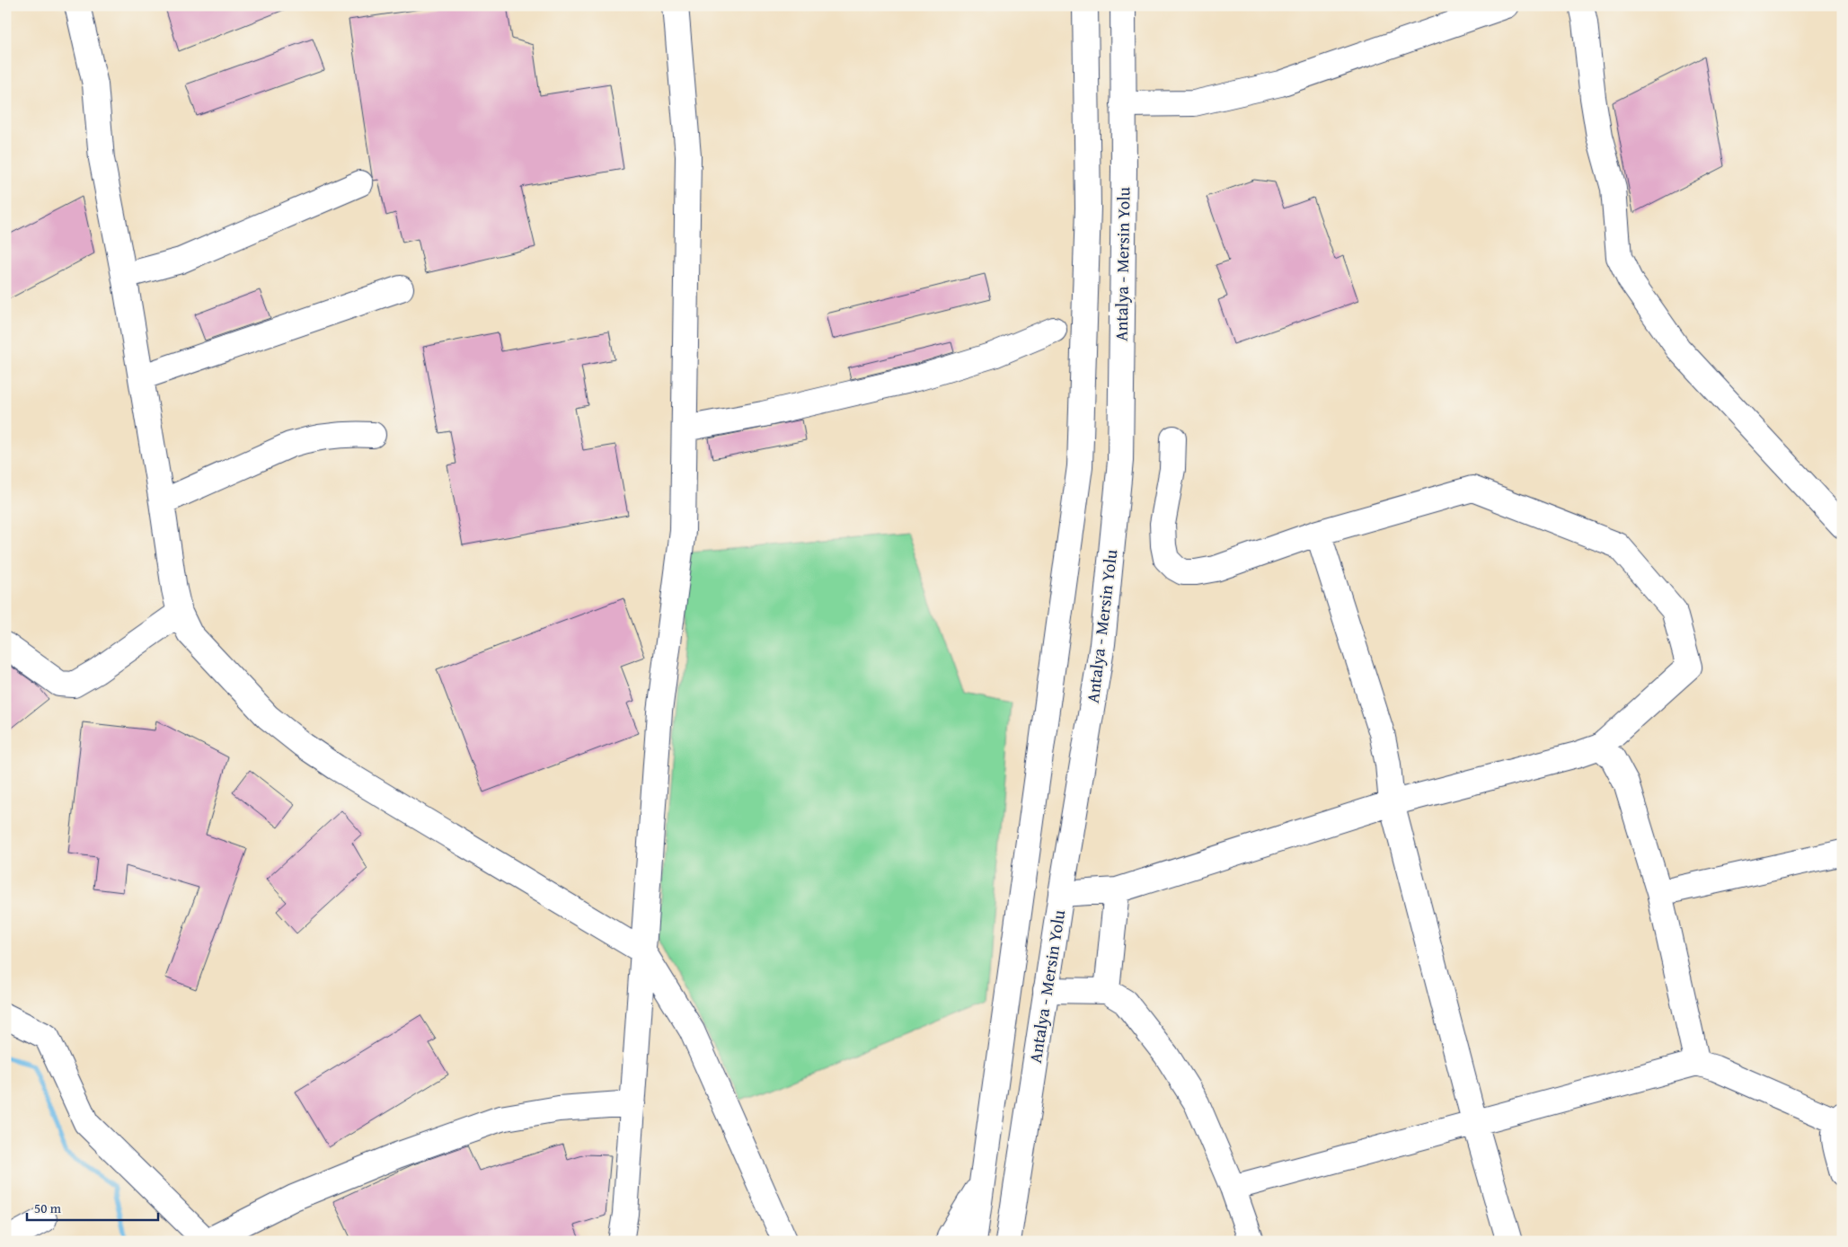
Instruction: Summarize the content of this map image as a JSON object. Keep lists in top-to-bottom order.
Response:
{
  "streets": {
    "main road": ["Antalya - Mersin Yolu"]
  },
  "scale_bar": "50 m"
}
